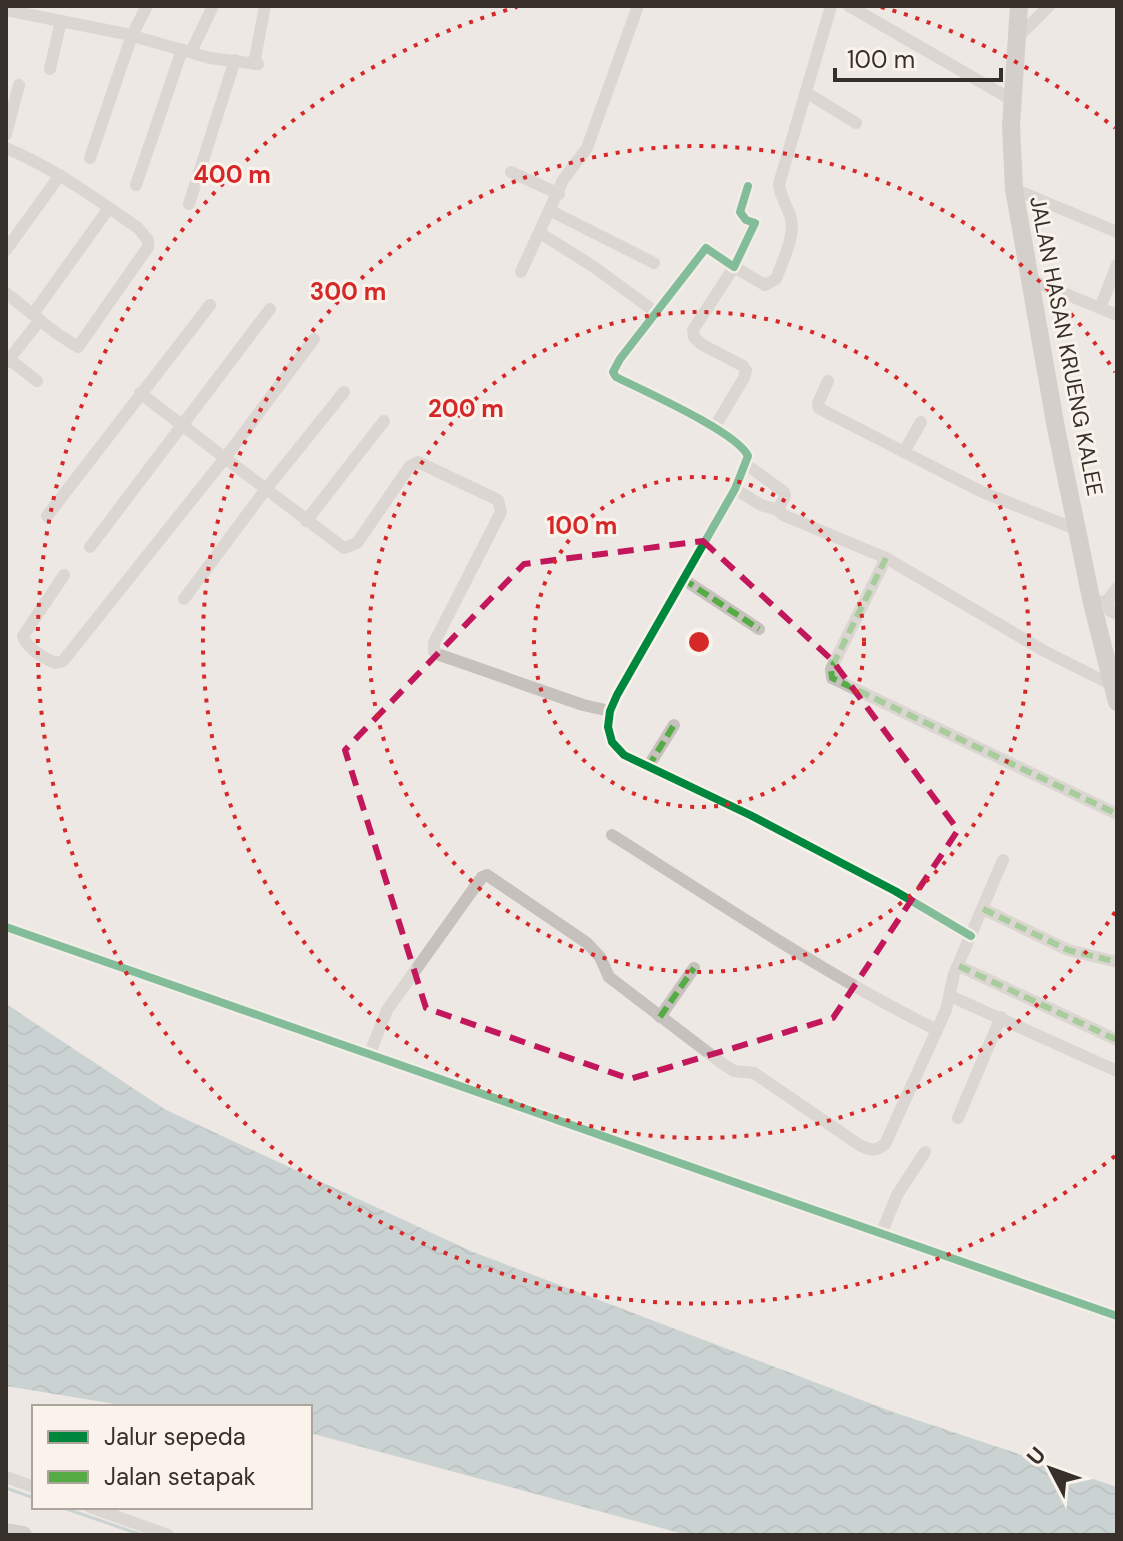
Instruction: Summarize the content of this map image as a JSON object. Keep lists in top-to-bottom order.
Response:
{
  "streets": {
    "street": ["JALAN HASAN KRUENG KALEE"]
  },
  "legend": ["Jalur sepeda", "Jalan setapak"],
  "scale_bar": "100 m",
  "north": "top left",
  "rings": [
    "400 m",
    "300 m",
    "200 m",
    "100 m"
  ]
}
